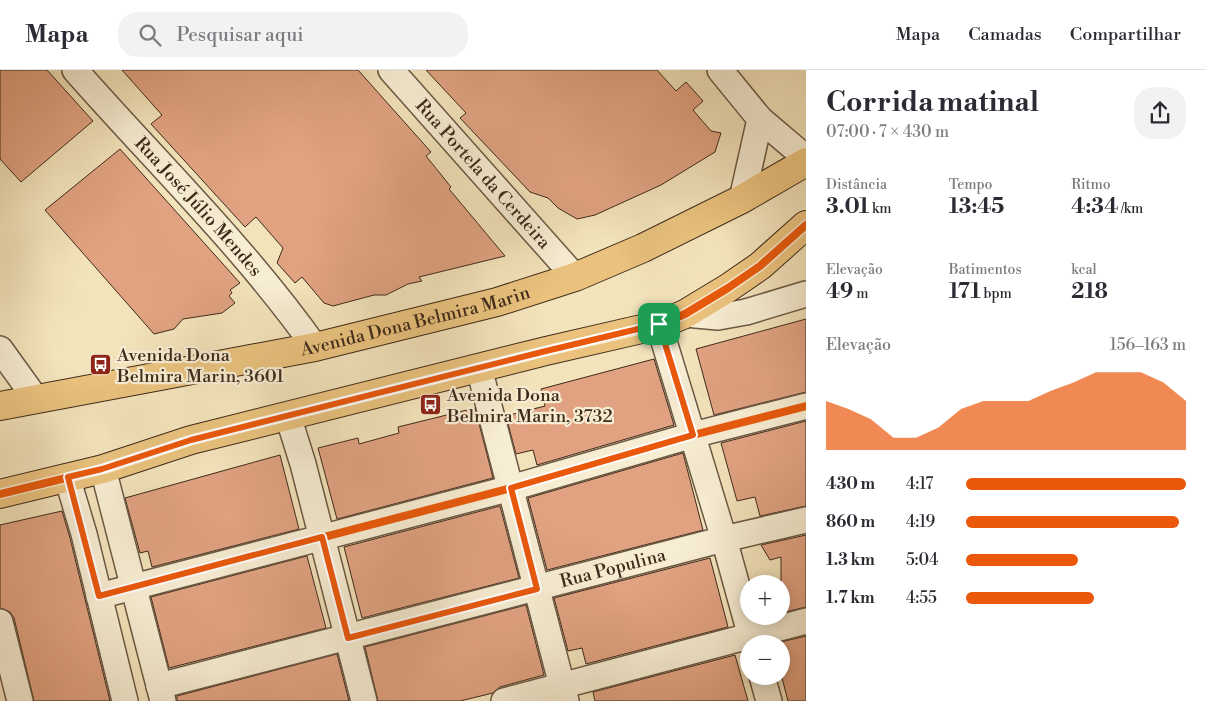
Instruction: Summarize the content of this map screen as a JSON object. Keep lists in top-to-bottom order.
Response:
{
  "streets": {
    "main road": ["Avenida Dona Belmira Marin"],
    "street": ["Rua Portela da Cerdeira", "Rua José Júlio Mendes", "Rua Populina"]
  },
  "crossings": [
    ["Rua Portela da Cerdeira", "Avenida Dona Belmira Marin"],
    ["Rua José Júlio Mendes", "Avenida Dona Belmira Marin"]
  ],
  "places": {
    "bus stop": ["Avenida Dona Belmira Marin, 3601", "Avenida Dona Belmira Marin, 3732"]
  },
  "page": {
    "header": "Mapa",
    "search": "Pesquisar aqui",
    "nav": ["Mapa", "Camadas", "Compartilhar"],
    "heading": ["Corrida matinal", "07:00 · 7 × 430 m"],
    "stats": [
      ["Distância", "3.01 km"],
      ["Tempo", "13:45"],
      ["Ritmo", "4:34 /km"],
      ["Elevação", "49 m"],
      ["Batimentos", "171 bpm"],
      ["kcal", "218"]
    ],
    "chart": ["Elevação", "156–163 m"],
    "list": [
      {
        "name": "430 m",
        "note": "4:17"
      },
      {
        "name": "860 m",
        "note": "4:19"
      },
      {
        "name": "1.3 km",
        "note": "5:04"
      },
      {
        "name": "1.7 km",
        "note": "4:55"
      }
    ],
    "map_buttons": ["+", "−"]
  }
}
